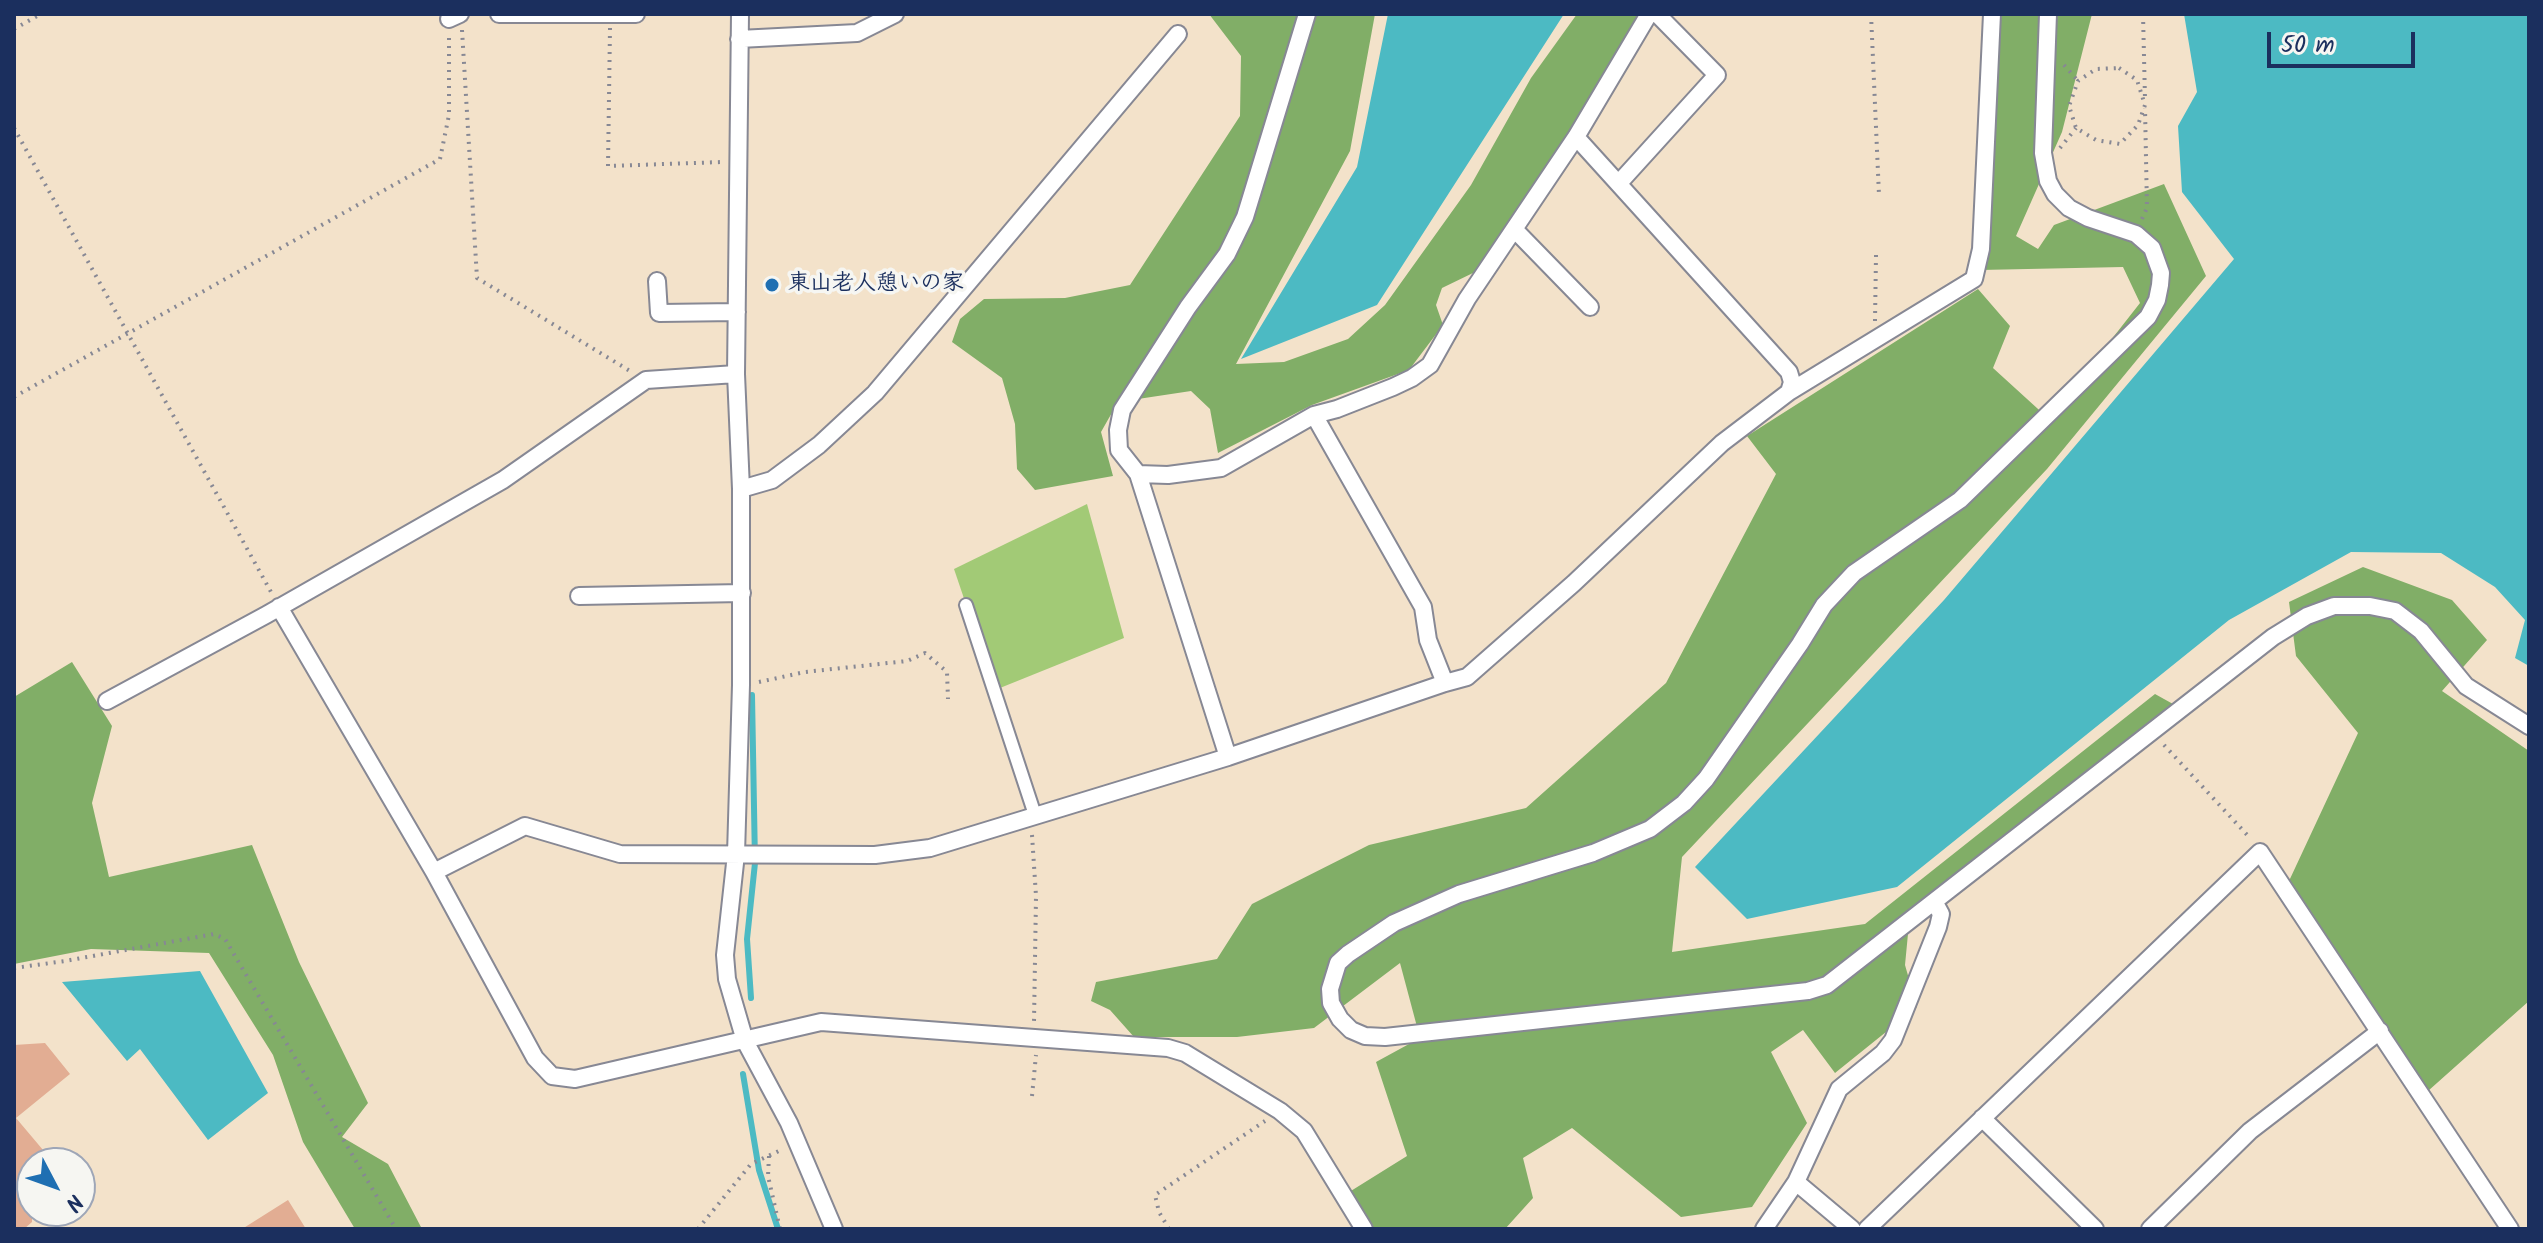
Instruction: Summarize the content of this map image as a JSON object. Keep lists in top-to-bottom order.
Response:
{
  "places": ["東山老人憩いの家"],
  "scale_bar": "50 m",
  "north": "bottom right"
}
